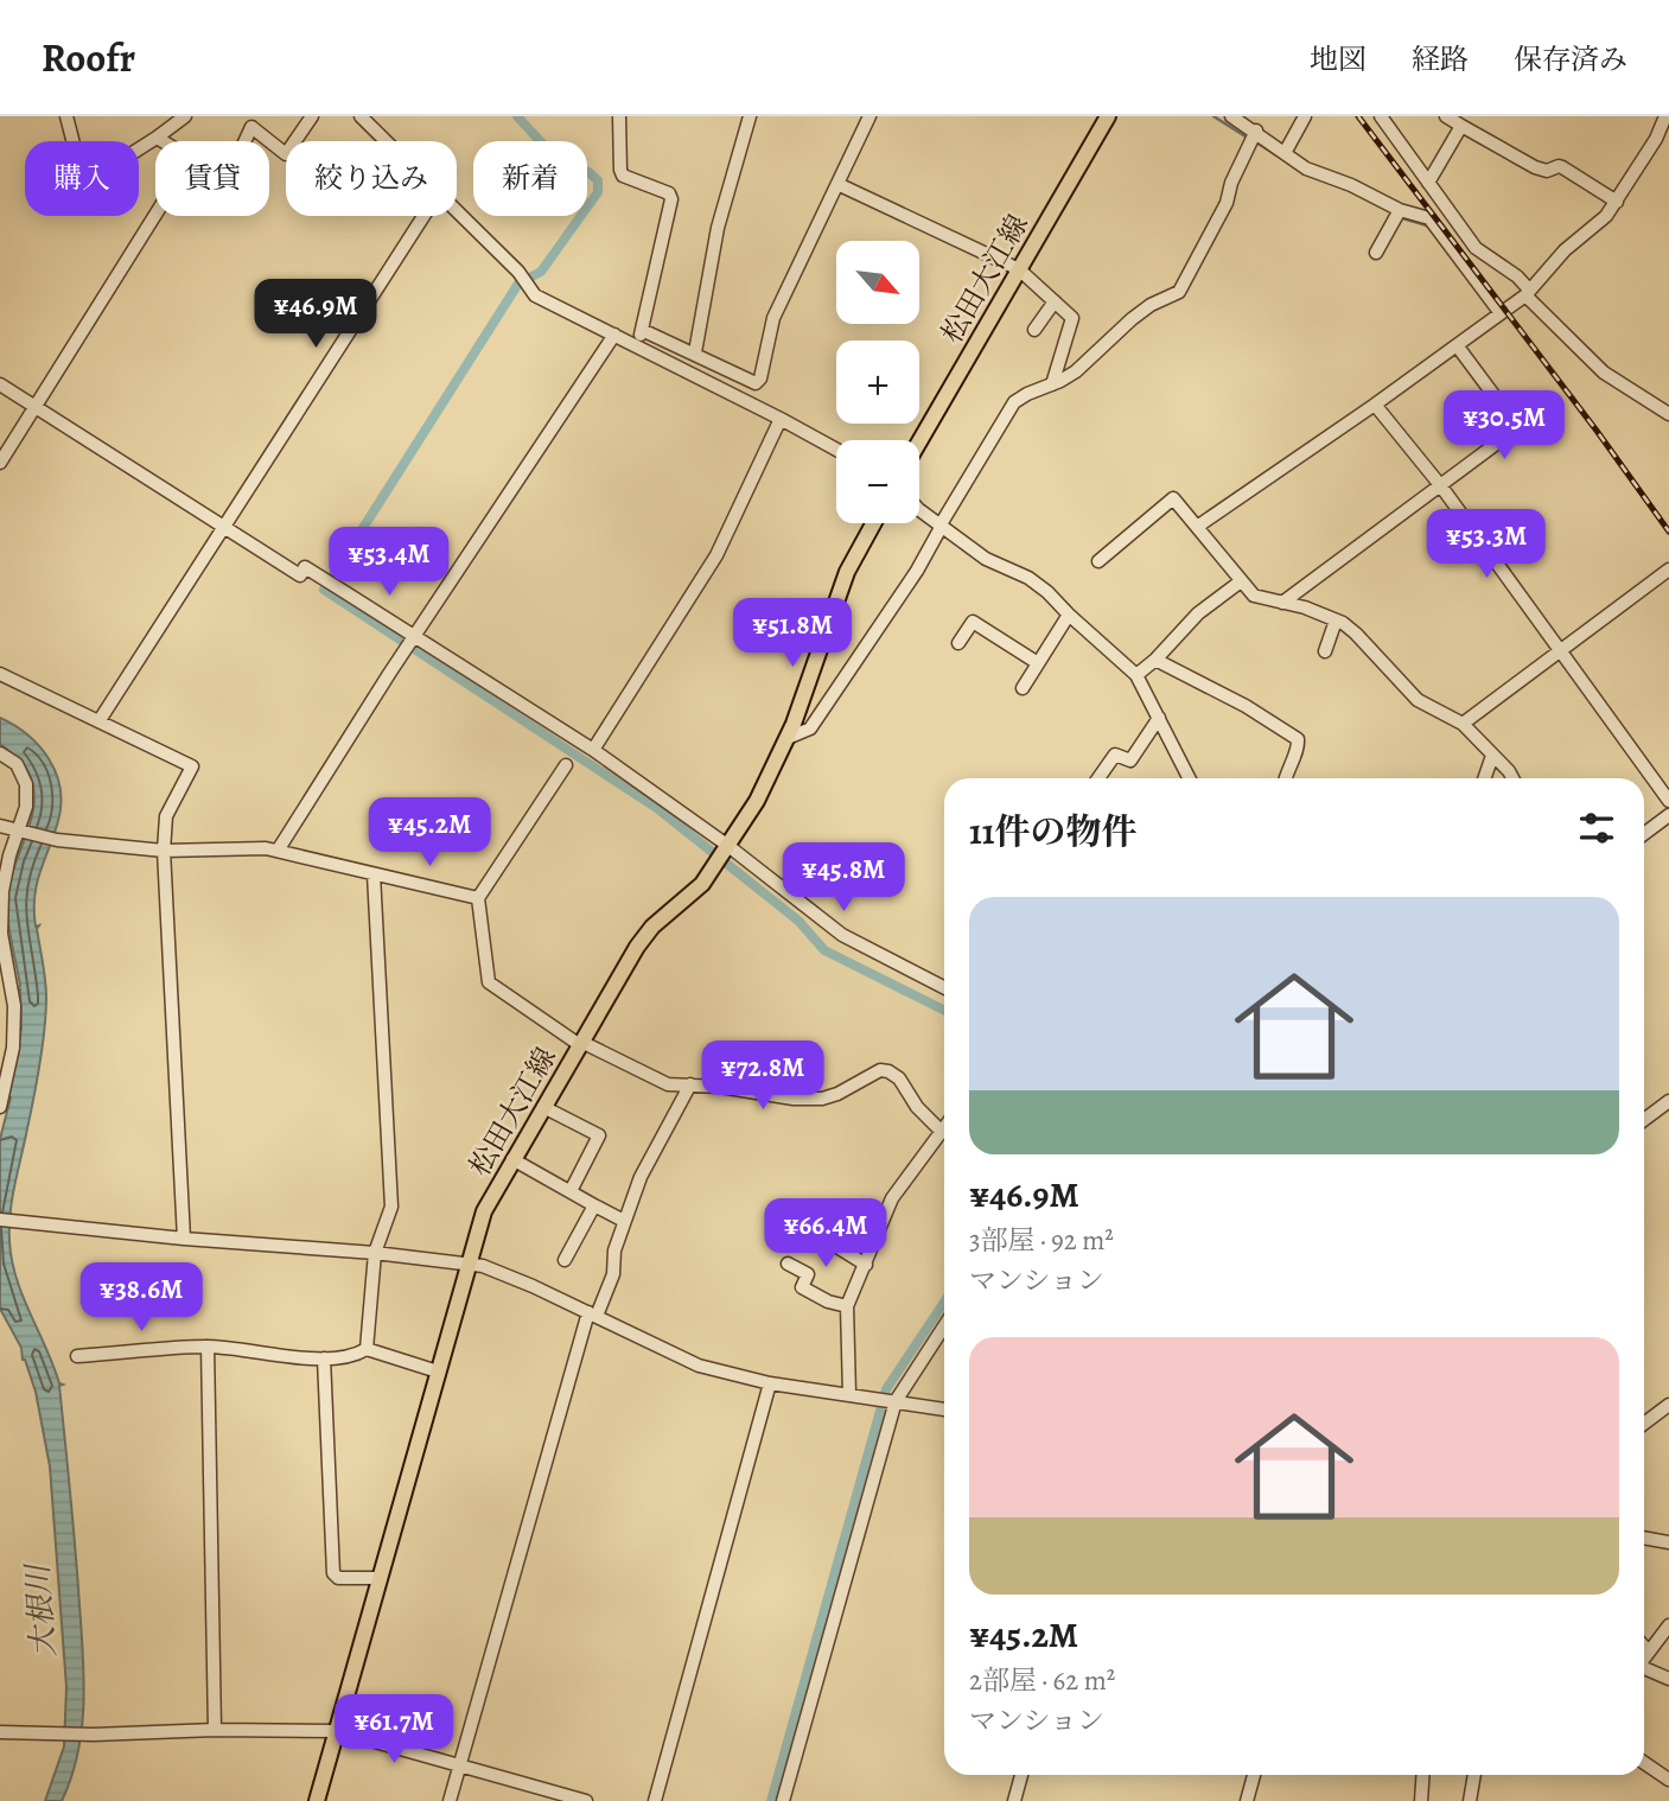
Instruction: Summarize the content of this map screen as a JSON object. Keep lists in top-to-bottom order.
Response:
{
  "streets": {
    "main road": ["松田大江線"]
  },
  "water": ["大根川"],
  "north": "bottom right",
  "page": {
    "header": "Roofr",
    "nav": ["地図", "経路", "保存済み"],
    "chip": [
      "購入",
      "賃貸",
      "絞り込み",
      "新着"
    ],
    "map_buttons": ["+", "−"],
    "price": [
      "¥46.9M",
      "¥30.5M",
      "¥53.3M",
      "¥53.4M",
      "¥51.8M",
      "¥45.2M",
      "¥45.8M",
      "¥72.8M",
      "¥66.4M",
      "¥38.6M",
      "¥61.7M"
    ],
    "heading": "11件の物件",
    "list": [
      {
        "name": "¥46.9M",
        "note": "3部屋 · 92 m² · マンション"
      },
      {
        "name": "¥45.2M",
        "note": "2部屋 · 62 m² · マンション"
      }
    ]
  }
}
